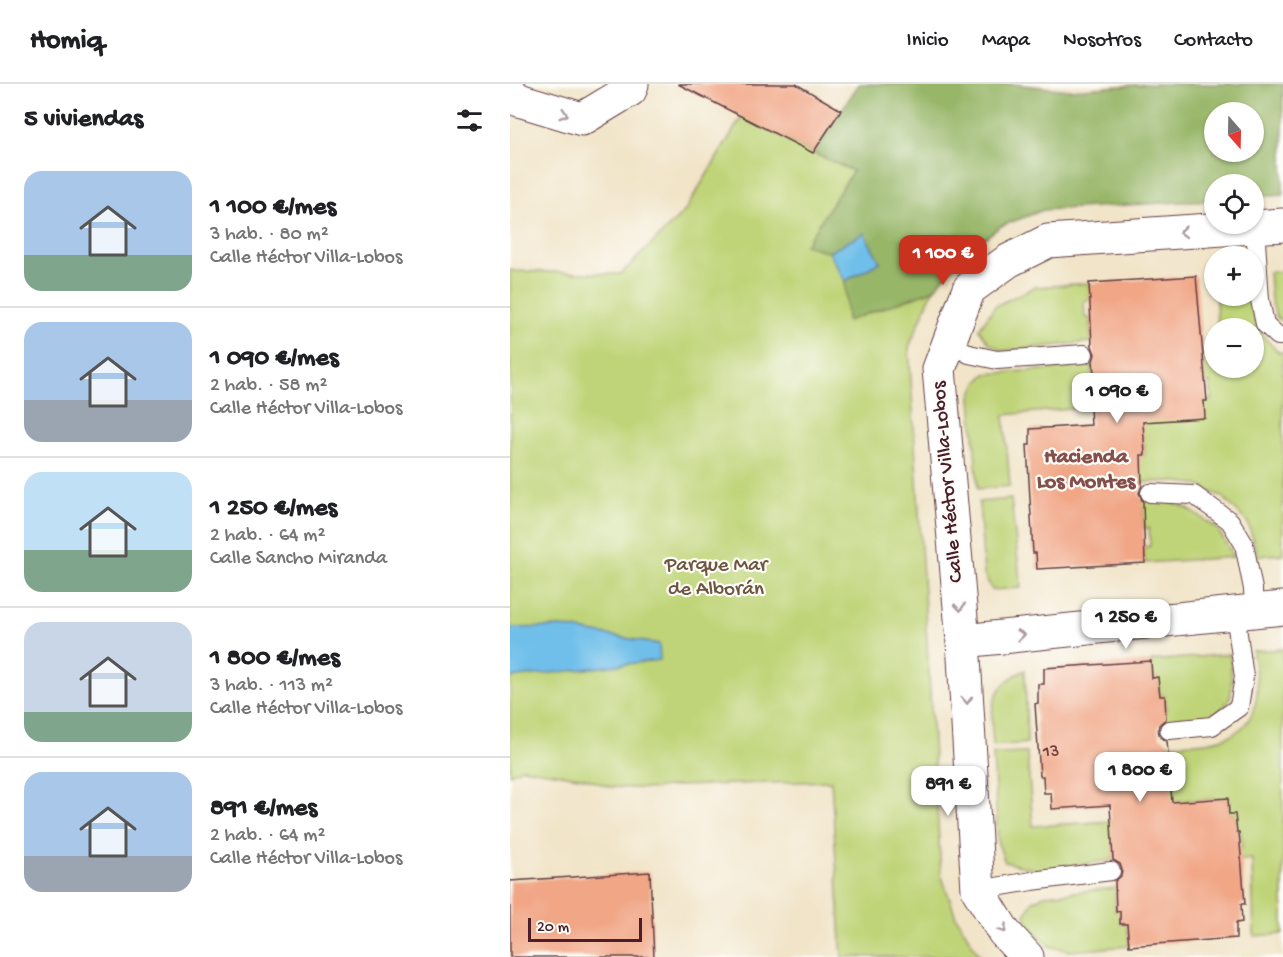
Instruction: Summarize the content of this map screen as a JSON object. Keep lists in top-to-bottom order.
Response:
{
  "streets": {
    "street": ["Calle Héctor Villa-Lobos"]
  },
  "districts": ["Hacienda Los Montes"],
  "parks": ["Parque Mar de Alborán"],
  "house_numbers": ["13"],
  "scale_bar": "20 m",
  "north": "bottom",
  "page": {
    "header": "Homiq",
    "nav": [
      "Inicio",
      "Mapa",
      "Nosotros",
      "Contacto"
    ],
    "heading": "5 viviendas",
    "map_buttons": ["+", "−"],
    "list": [
      {
        "name": "1 100 €/mes",
        "note": "3 hab. · 80 m² · Calle Héctor Villa-Lobos"
      },
      {
        "name": "1 090 €/mes",
        "note": "2 hab. · 58 m² · Calle Héctor Villa-Lobos"
      },
      {
        "name": "1 250 €/mes",
        "note": "2 hab. · 64 m² · Calle Sancho Miranda"
      },
      {
        "name": "1 800 €/mes",
        "note": "3 hab. · 113 m² · Calle Héctor Villa-Lobos"
      },
      {
        "name": "891 €/mes",
        "note": "2 hab. · 64 m² · Calle Héctor Villa-Lobos"
      }
    ],
    "price": [
      "1 100 €",
      "1 090 €",
      "1 250 €",
      "1 800 €",
      "891 €"
    ],
    "scale": "20 m"
  }
}
